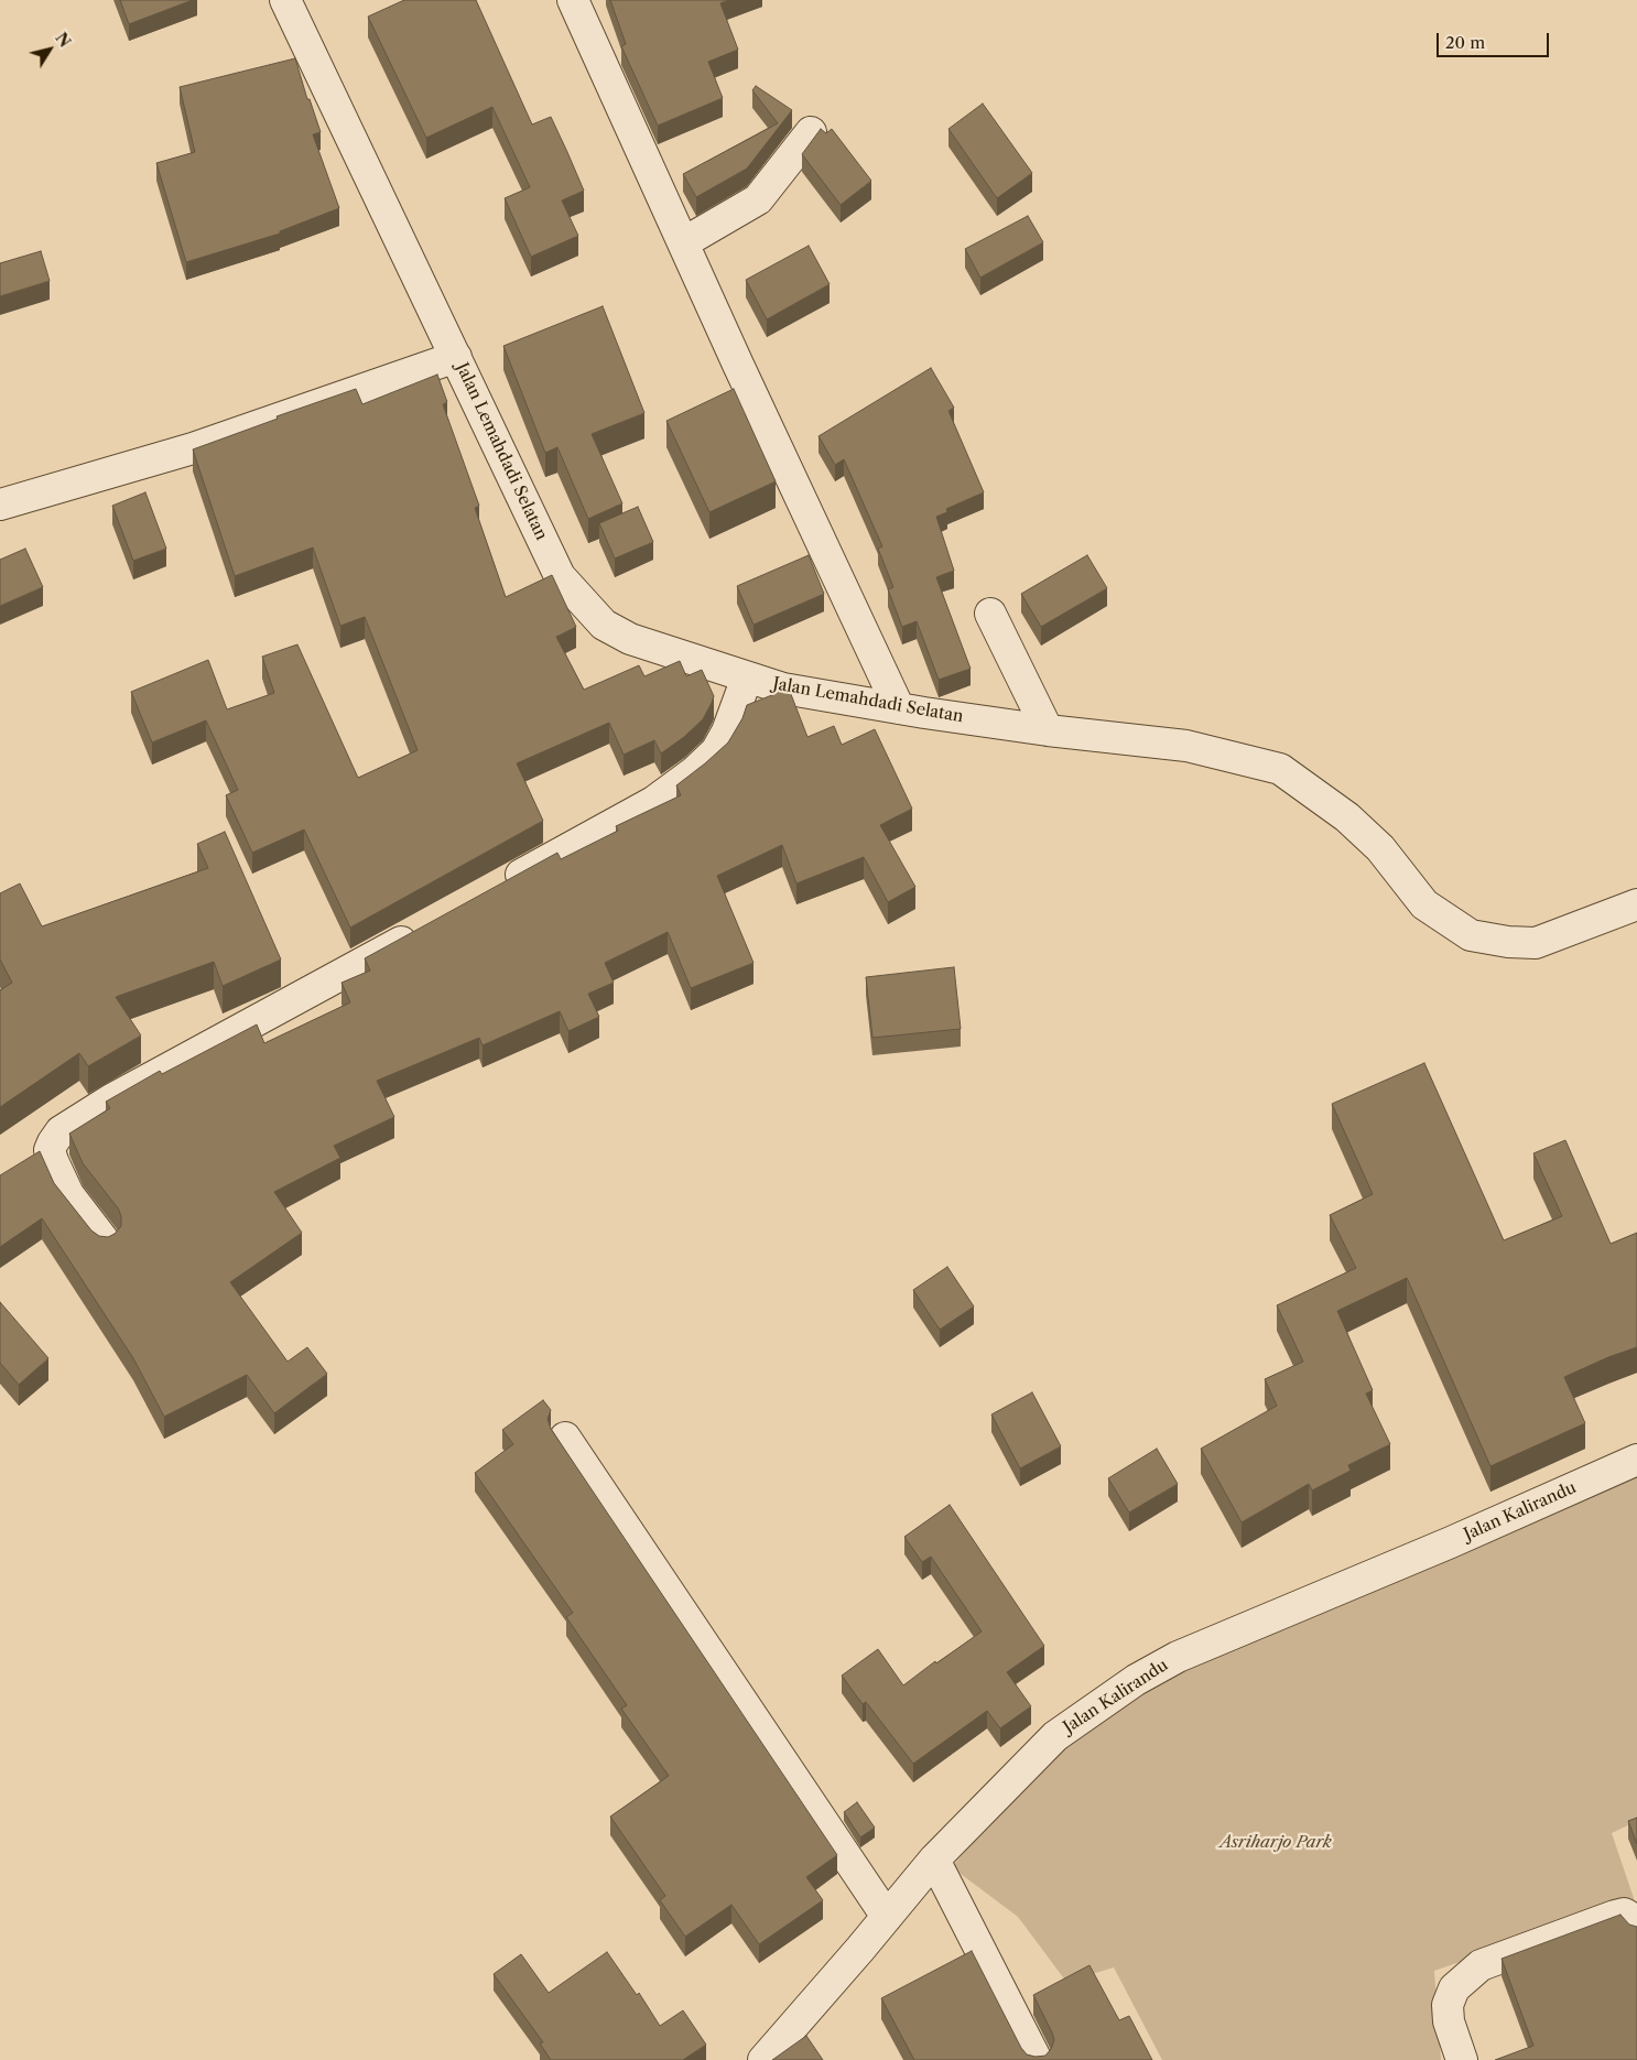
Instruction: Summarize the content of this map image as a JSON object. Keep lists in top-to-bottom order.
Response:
{
  "streets": {
    "street": ["Jalan Lemahdadi Selatan", "Jalan Kalirandu"]
  },
  "parks": ["Asriharjo Park"],
  "scale_bar": "20 m",
  "north": "top right"
}
